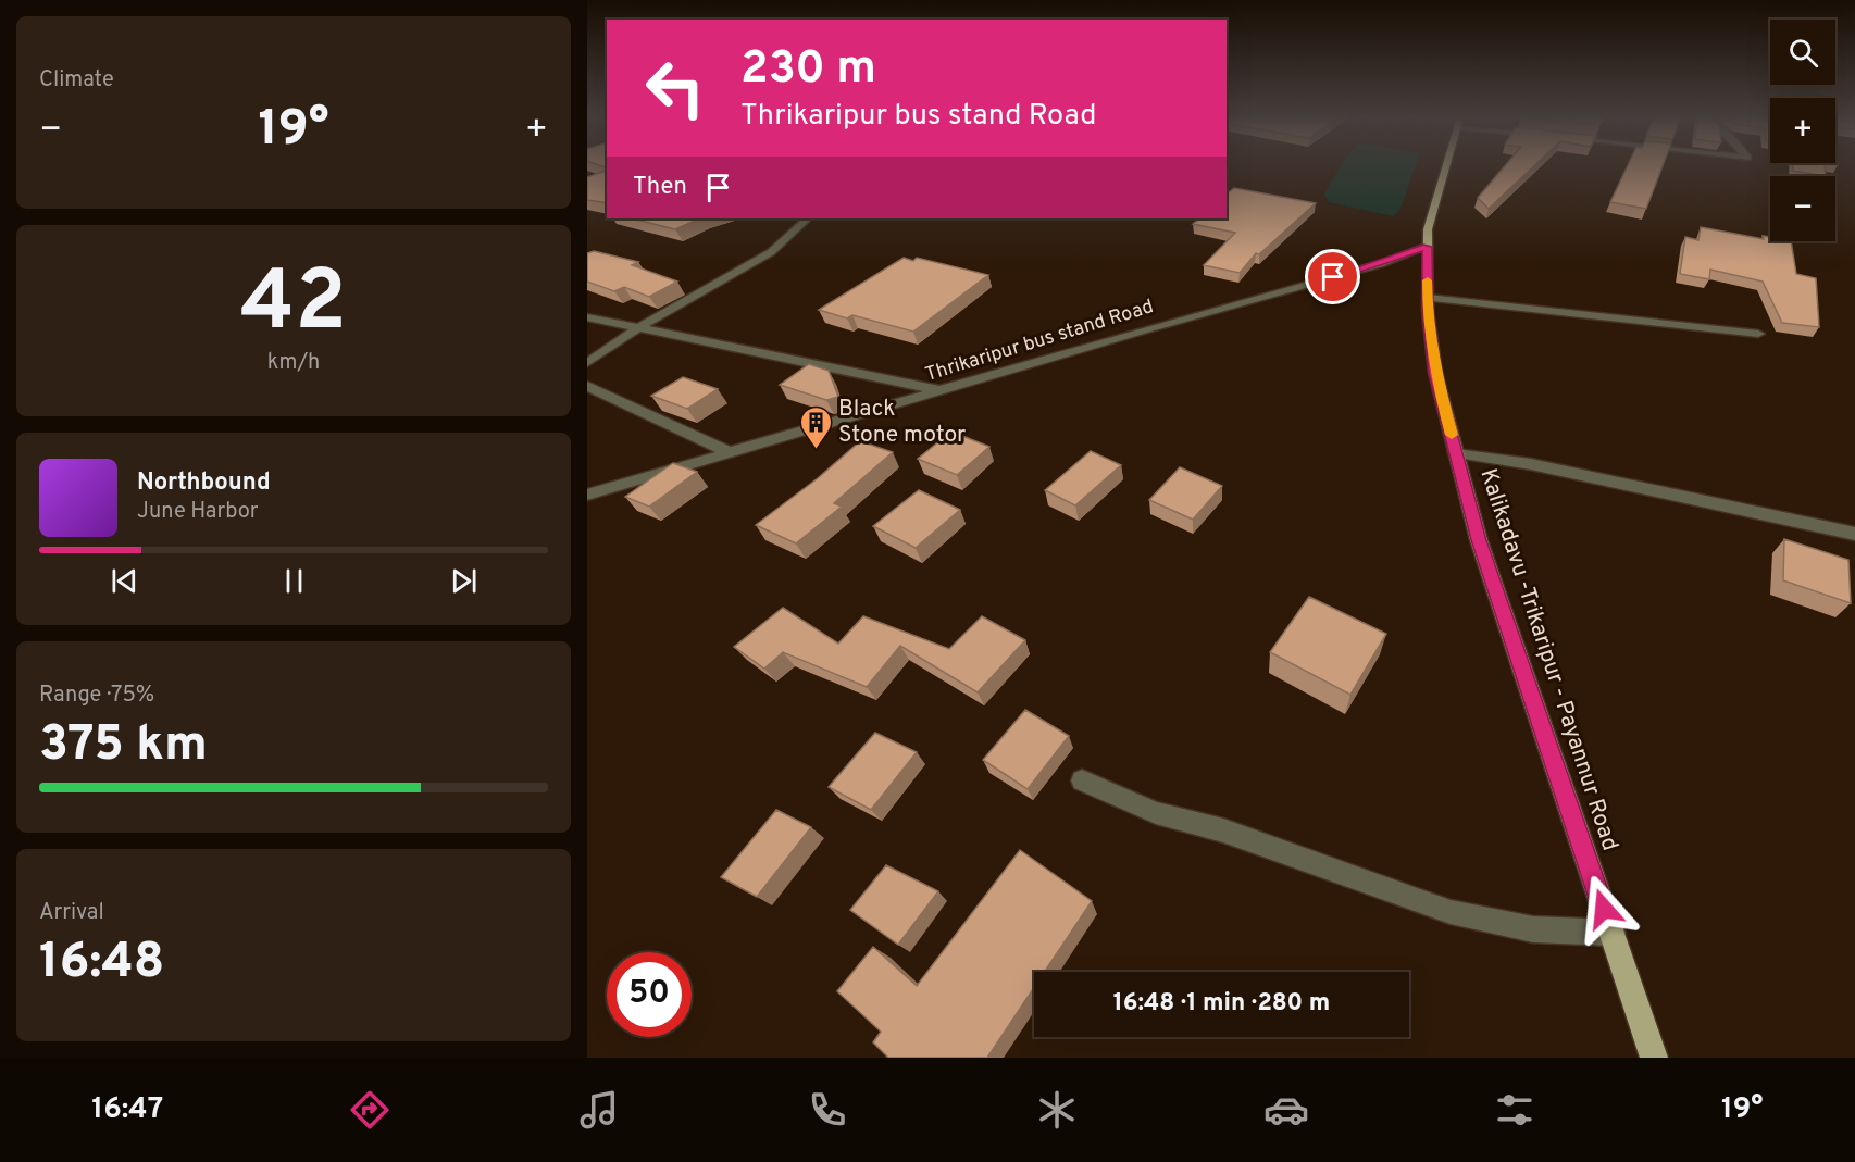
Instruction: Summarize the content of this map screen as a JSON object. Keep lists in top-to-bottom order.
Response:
{
  "streets": {
    "main road": ["Kalikadavu -Trikaripur - Payannur Road"],
    "street": ["Thrikaripur bus stand Road"]
  },
  "crossings": [
    ["Thrikaripur bus stand Road", "Kalikadavu -Trikaripur - Payannur Road"]
  ],
  "places": {
    "building": ["Black Stone motor"]
  },
  "page": {
    "tile": [
      "Climate",
      ["42", "km/h"],
      ["Range · 75%", "375 km"],
      ["Arrival", "16:48"]
    ],
    "map_buttons": ["+", "−"],
    "turn": ["230 m", "Thrikaripur bus stand Road"],
    "heat": ["−", "19°", "+"],
    "then": "Then",
    "song": ["Northbound", "June Harbor"],
    "limit": "50",
    "trip": "16:48 · 1 min · 280 m",
    "tabs": ["16:47", "19°"]
  }
}
